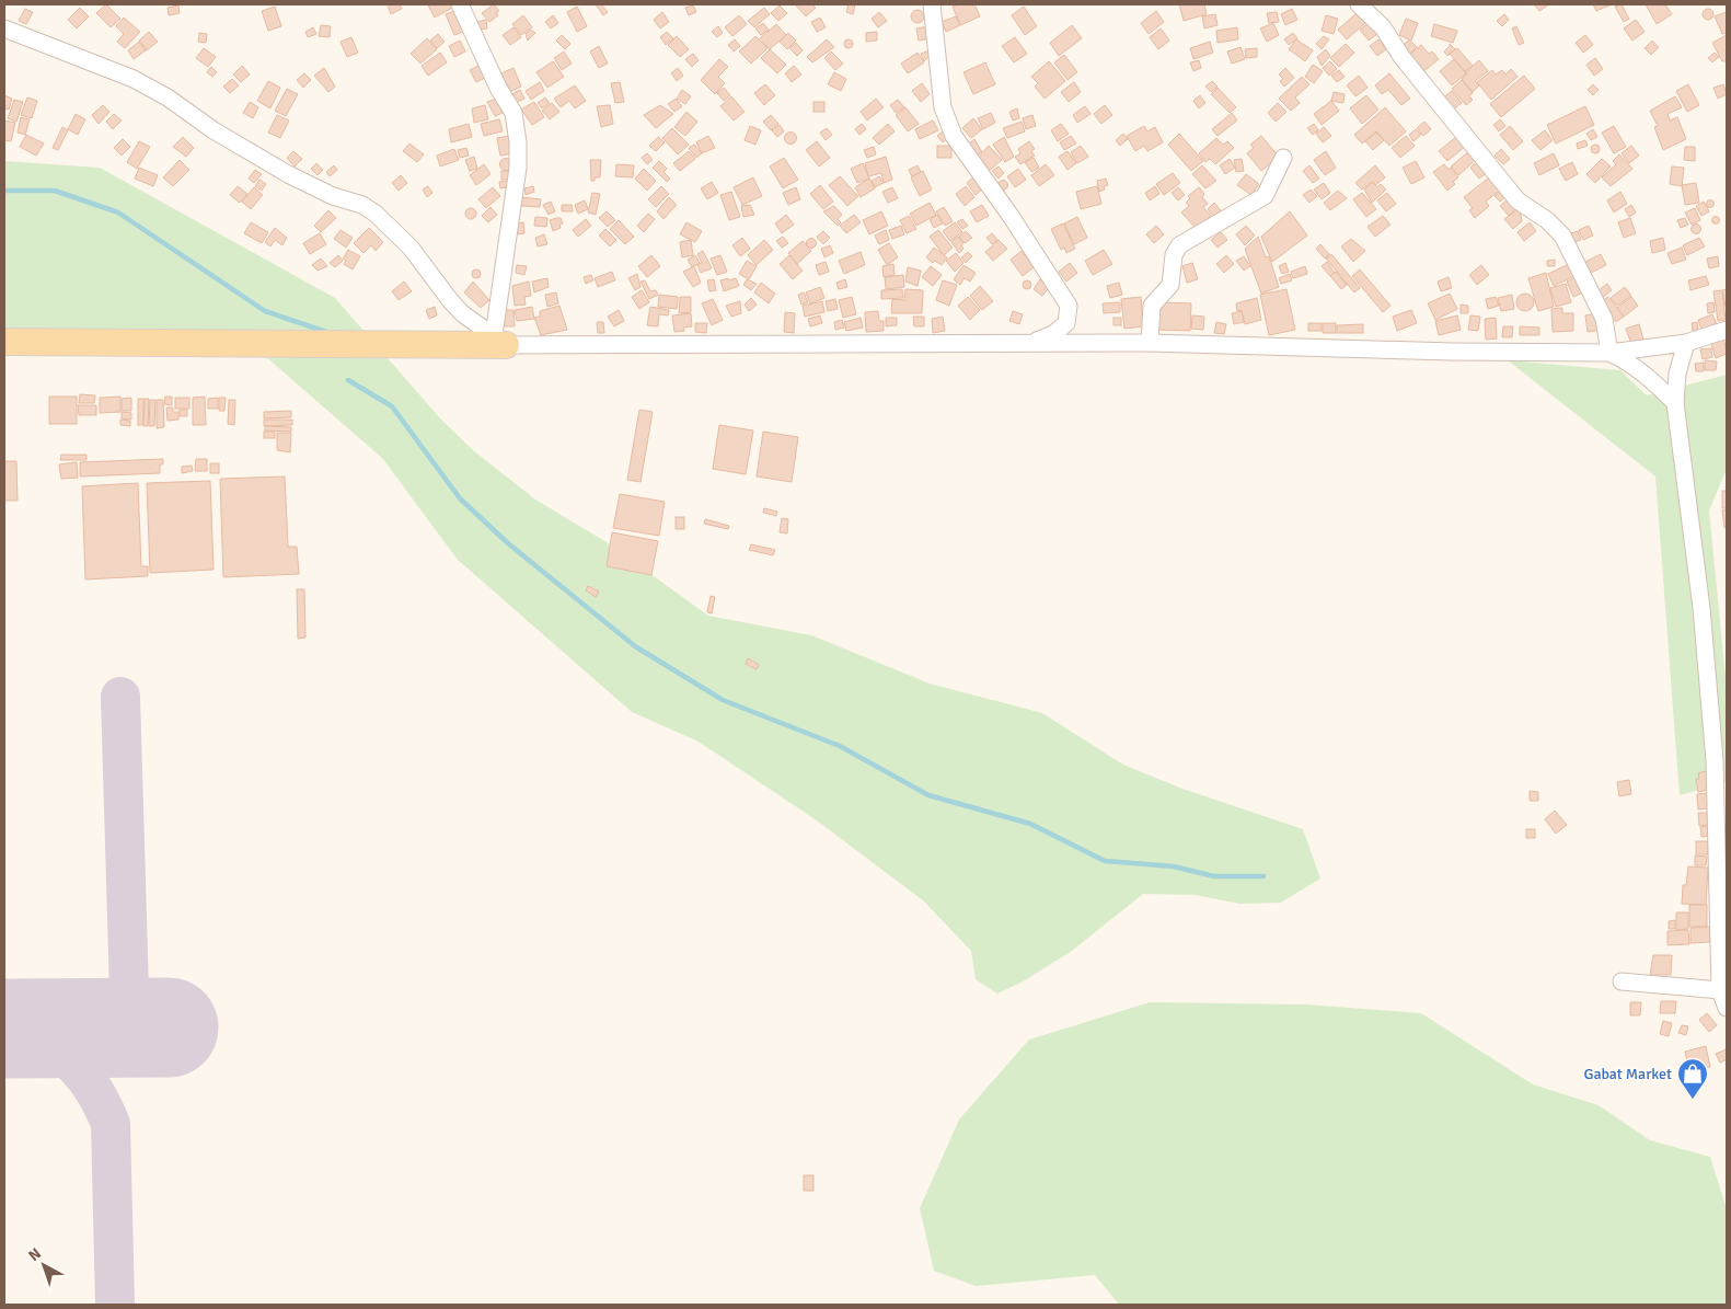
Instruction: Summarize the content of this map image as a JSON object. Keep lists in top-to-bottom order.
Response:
{
  "places": {
    "shop": ["Gabat Market"]
  },
  "north": "top left"
}
